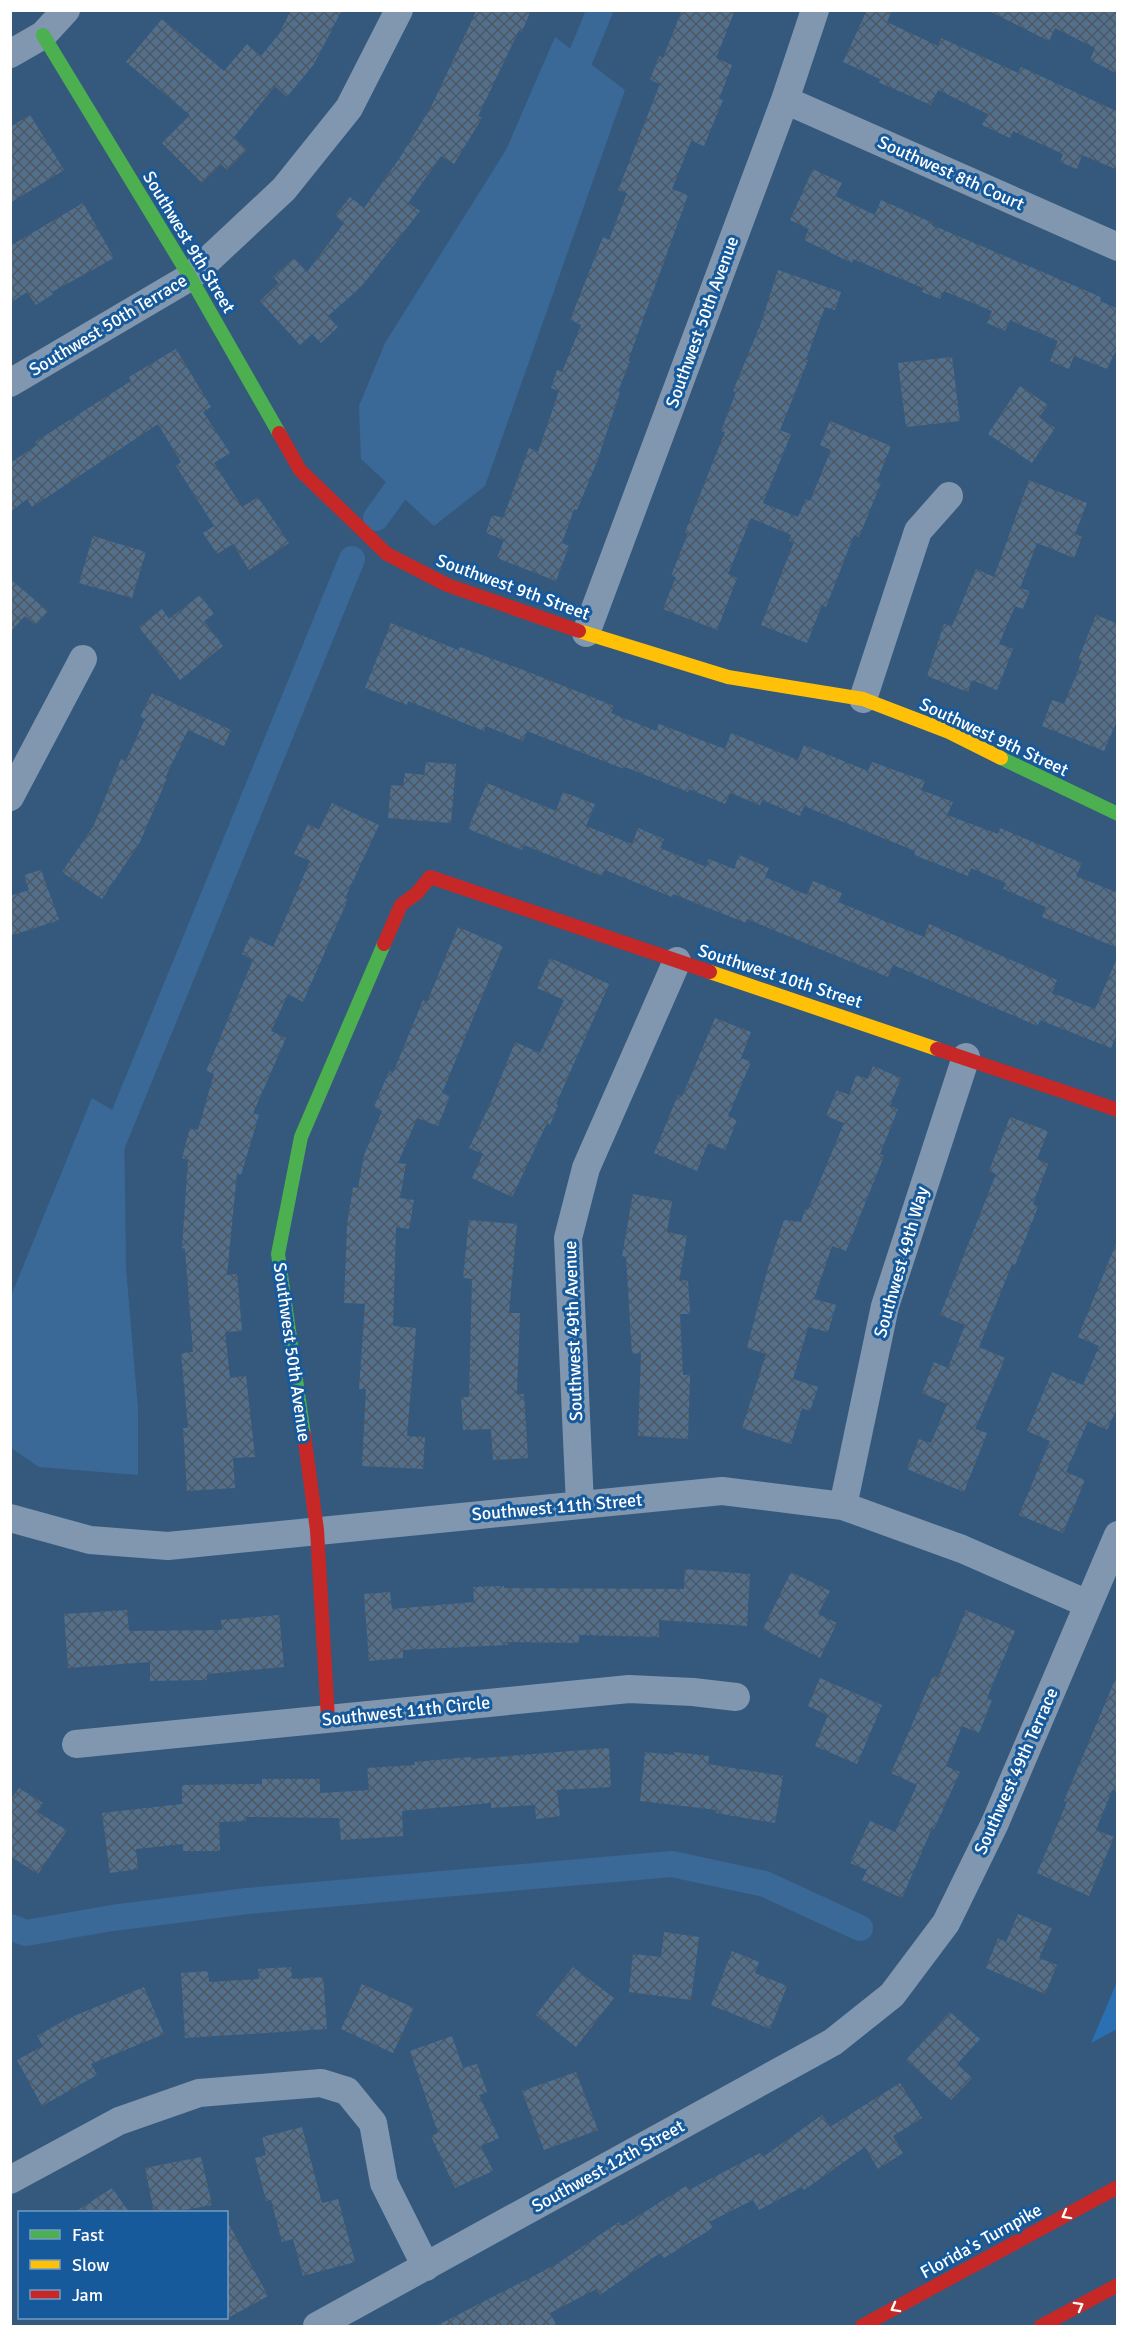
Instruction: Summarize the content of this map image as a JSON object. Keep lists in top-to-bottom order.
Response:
{
  "streets": {
    "main road": [
      "Southwest 9th Street",
      "Southwest 50th Avenue",
      "Southwest 10th Street",
      "Florida's Turnpike"
    ],
    "street": [
      "Southwest 8th Court",
      "Southwest 50th Terrace",
      "Southwest 49th Way",
      "Southwest 49th Avenue",
      "Southwest 11th Street",
      "Southwest 11th Circle",
      "Southwest 49th Terrace",
      "Southwest 12th Street"
    ]
  },
  "crossings": [
    ["Southwest 8th Court", "Southwest 50th Avenue"],
    ["Southwest 9th Street", "Southwest 50th Avenue"],
    ["Southwest 9th Street", "Southwest 50th Terrace"],
    ["Southwest 50th Avenue", "Southwest 10th Street"],
    ["Southwest 50th Avenue", "Southwest 11th Street"],
    ["Southwest 50th Avenue", "Southwest 11th Circle"],
    ["Southwest 10th Street", "Southwest 49th Way"],
    ["Southwest 10th Street", "Southwest 49th Avenue"],
    ["Southwest 49th Way", "Southwest 11th Street"],
    ["Southwest 49th Avenue", "Southwest 11th Street"],
    ["Southwest 11th Street", "Southwest 49th Terrace"],
    ["Southwest 49th Terrace", "Southwest 12th Street"]
  ],
  "one_way": ["Florida's Turnpike"],
  "legend": ["Fast", "Slow", "Jam"]
}
